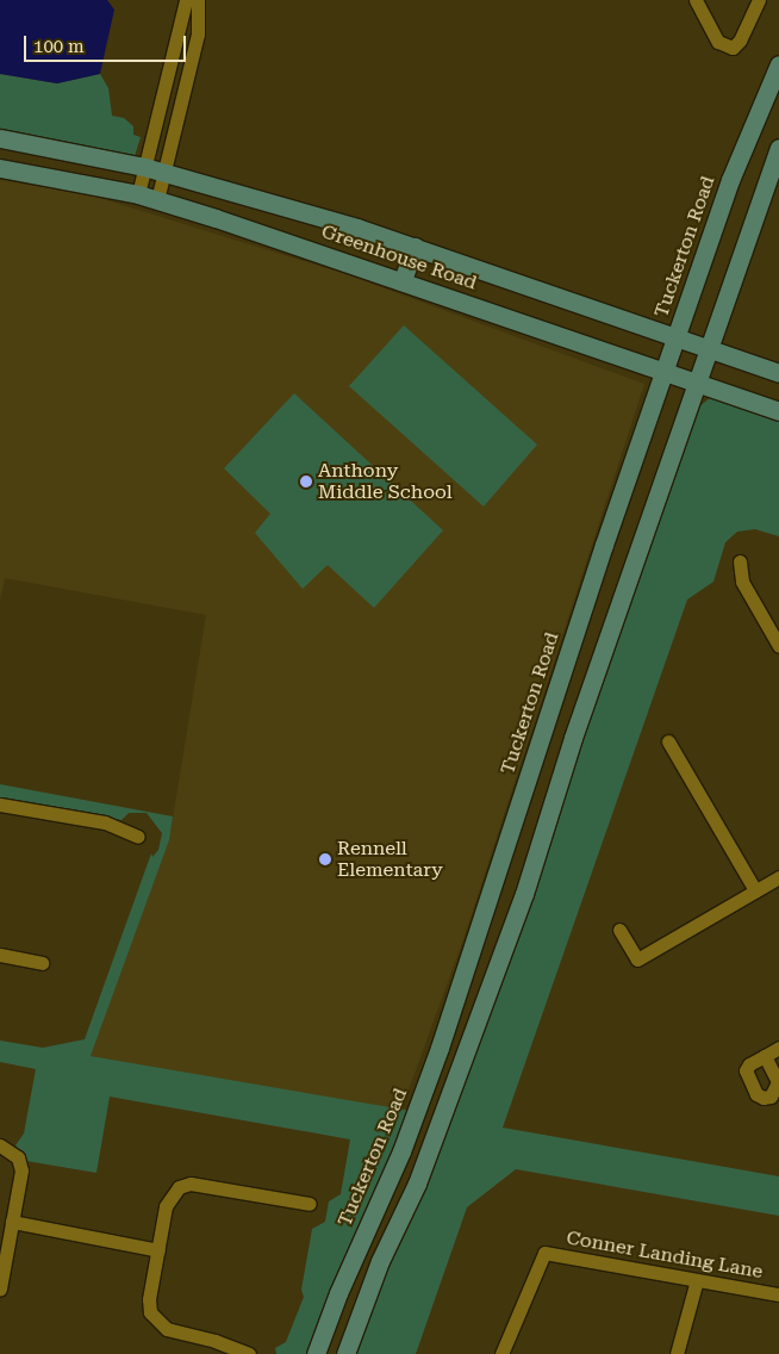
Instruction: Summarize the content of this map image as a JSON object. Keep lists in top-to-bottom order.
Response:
{
  "streets": {
    "main road": ["Tuckerton Road", "Greenhouse Road"],
    "street": ["Conner Landing Lane"]
  },
  "crossings": [
    ["Tuckerton Road", "Greenhouse Road"]
  ],
  "places": ["Anthony Middle School", "Rennell Elementary"],
  "scale_bar": "100 m"
}
